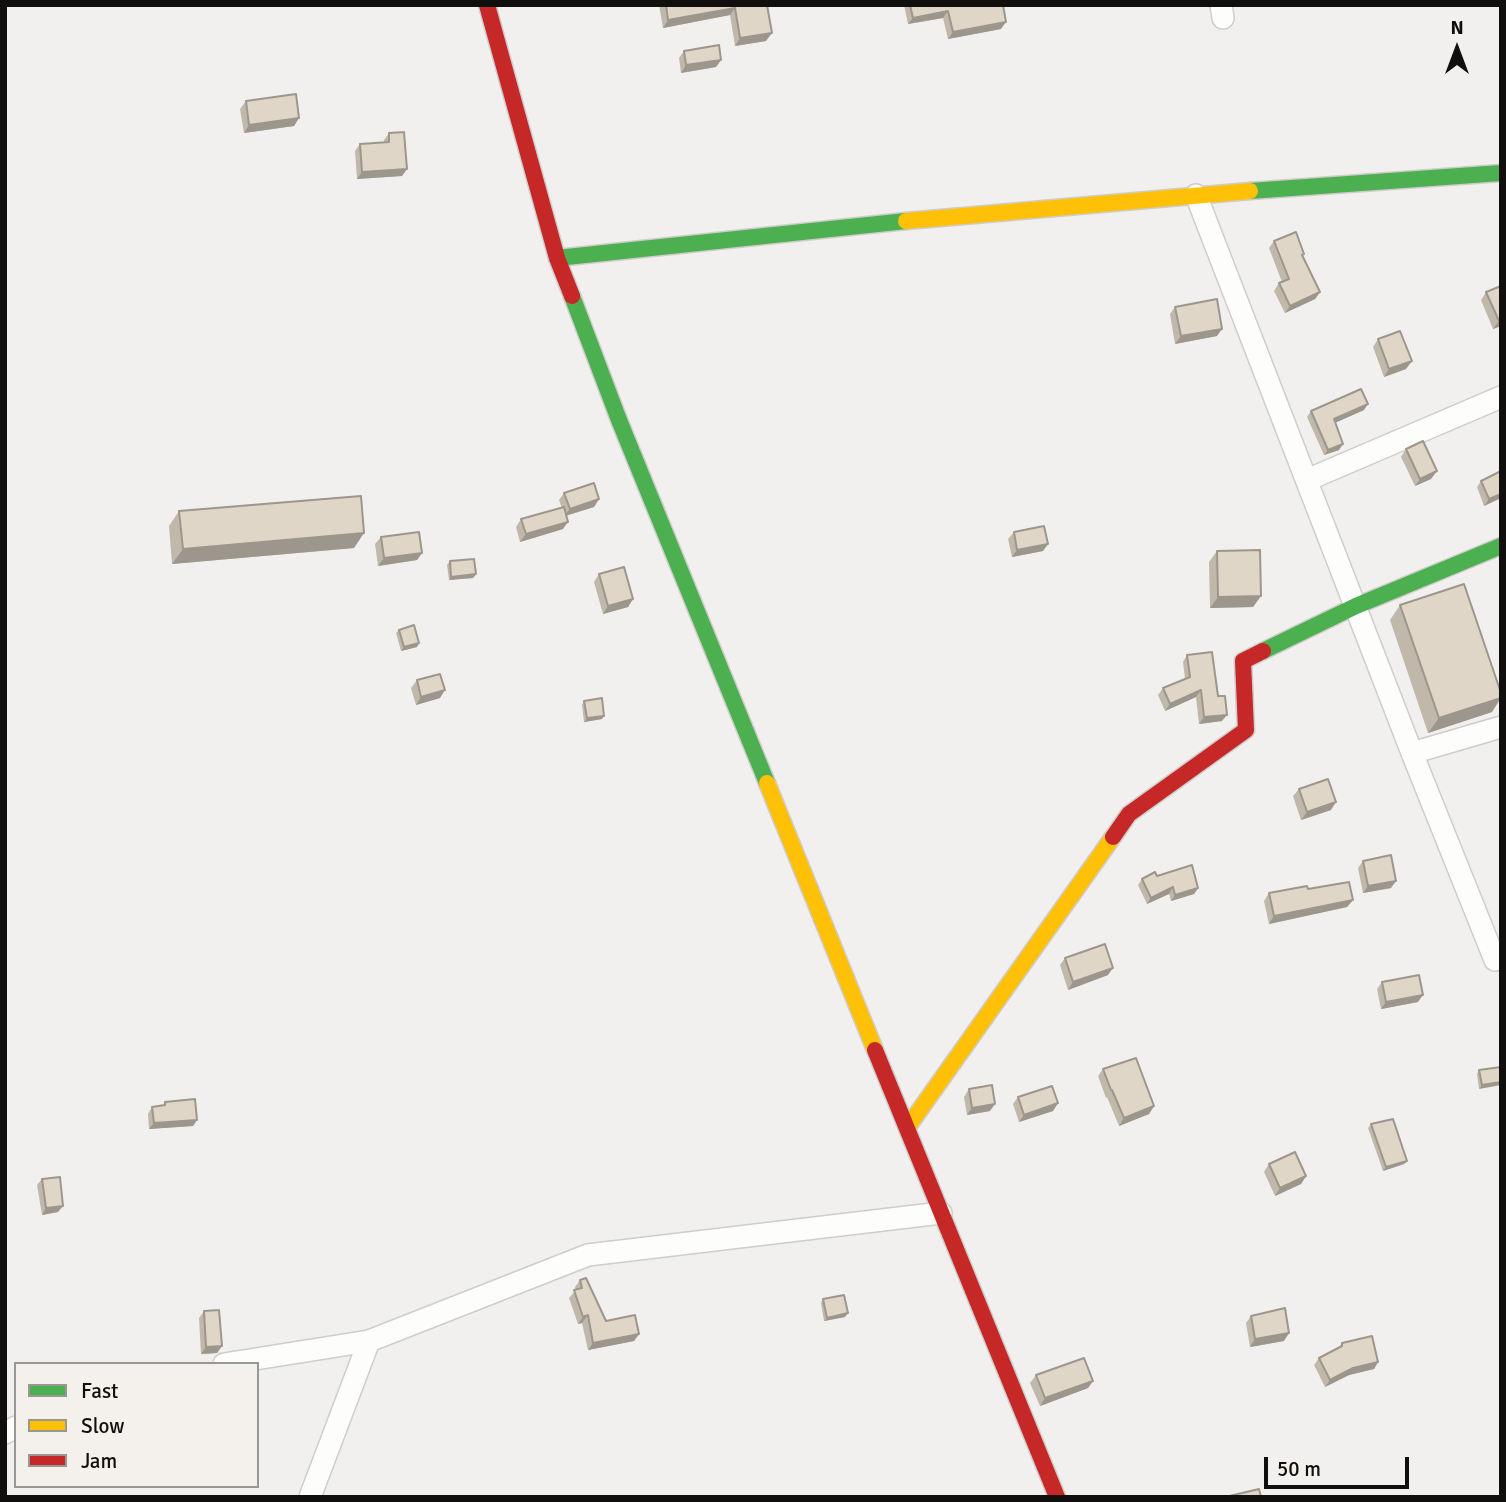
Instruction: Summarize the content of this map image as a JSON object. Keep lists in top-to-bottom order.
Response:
{
  "legend": ["Fast", "Slow", "Jam"],
  "scale_bar": "50 m",
  "north": "top"
}
